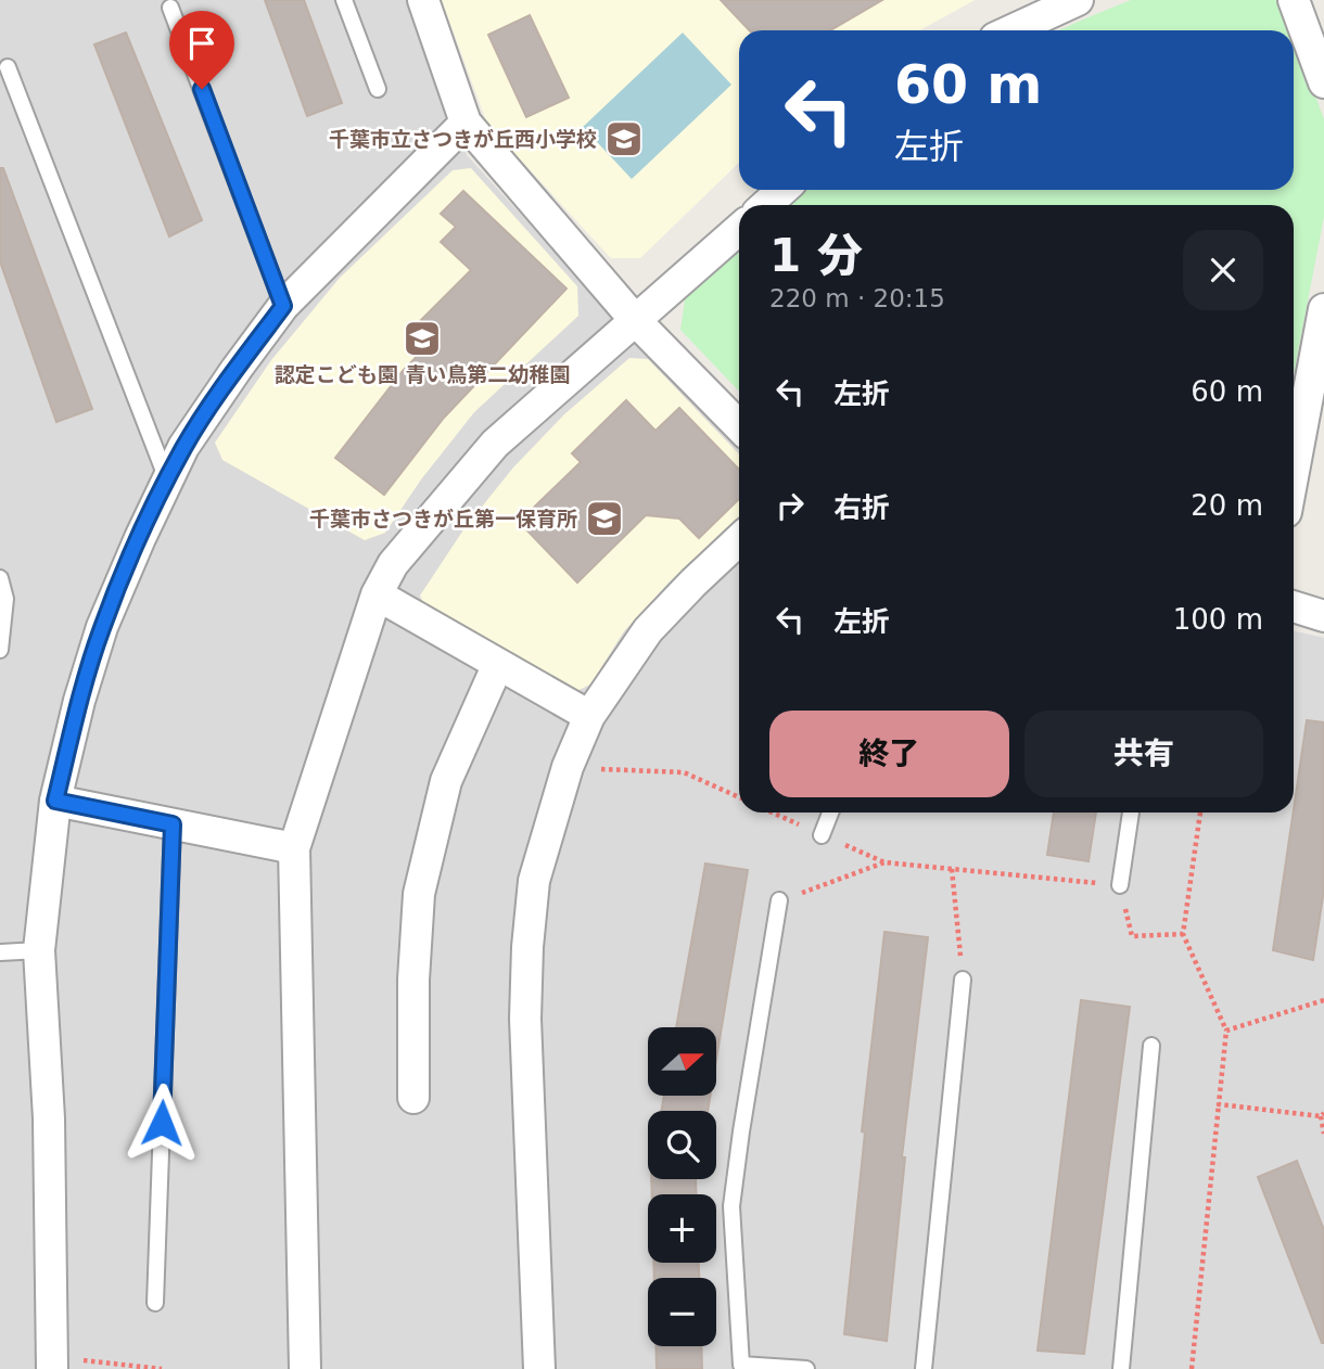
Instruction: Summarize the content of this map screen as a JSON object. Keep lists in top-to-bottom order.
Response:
{
  "places": {
    "school or university": ["千葉市立さつきが丘西小学校", "認定こども園 青い鳥第二幼稚園", "千葉市さつきが丘第一保育所"]
  },
  "north": "right",
  "page": {
    "turn": ["60 m", "左折"],
    "heading": ["1 分", "220 m · 20:15"],
    "list": [
      {
        "name": "左折",
        "value": "60 m"
      },
      {
        "name": "右折",
        "value": "20 m"
      },
      {
        "name": "左折",
        "value": "100 m"
      }
    ],
    "buttons": ["終了", "共有"],
    "map_buttons": ["+", "−"]
  }
}
